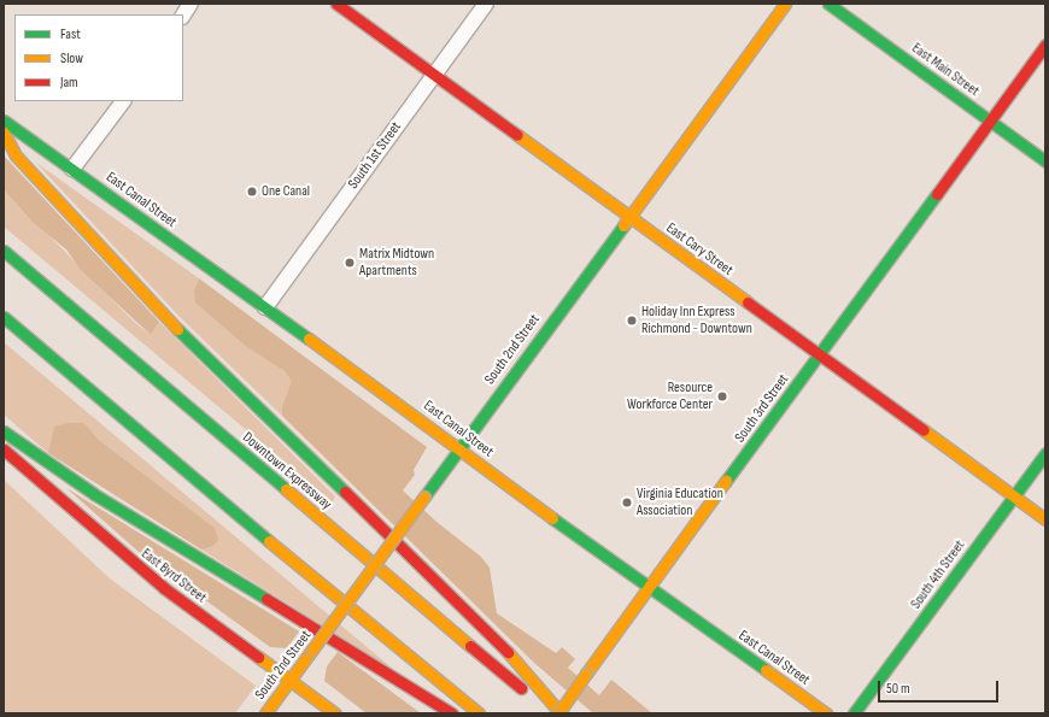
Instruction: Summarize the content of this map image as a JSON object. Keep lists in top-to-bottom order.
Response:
{
  "streets": {
    "main road": [
      "East Main Street",
      "East Canal Street",
      "East Cary Street",
      "South 2nd Street",
      "South 3rd Street",
      "Downtown Expressway",
      "South 4th Street",
      "East Byrd Street"
    ],
    "street": ["South 1st Street"]
  },
  "crossings": [
    ["East Main Street", "South 3rd Street"],
    ["South 1st Street", "East Canal Street"],
    ["South 1st Street", "East Cary Street"],
    ["East Canal Street", "South 2nd Street"],
    ["East Canal Street", "South 3rd Street"],
    ["East Cary Street", "South 2nd Street"],
    ["East Cary Street", "South 3rd Street"],
    ["East Cary Street", "South 4th Street"],
    ["South 2nd Street", "East Byrd Street"]
  ],
  "places": [
    "One Canal",
    "Matrix Midtown Apartments",
    "Holiday Inn Express Richmond - Downtown",
    "Resource Workforce Center",
    "Virginia Education Association"
  ],
  "legend": ["Fast", "Slow", "Jam"],
  "scale_bar": "50 m"
}
